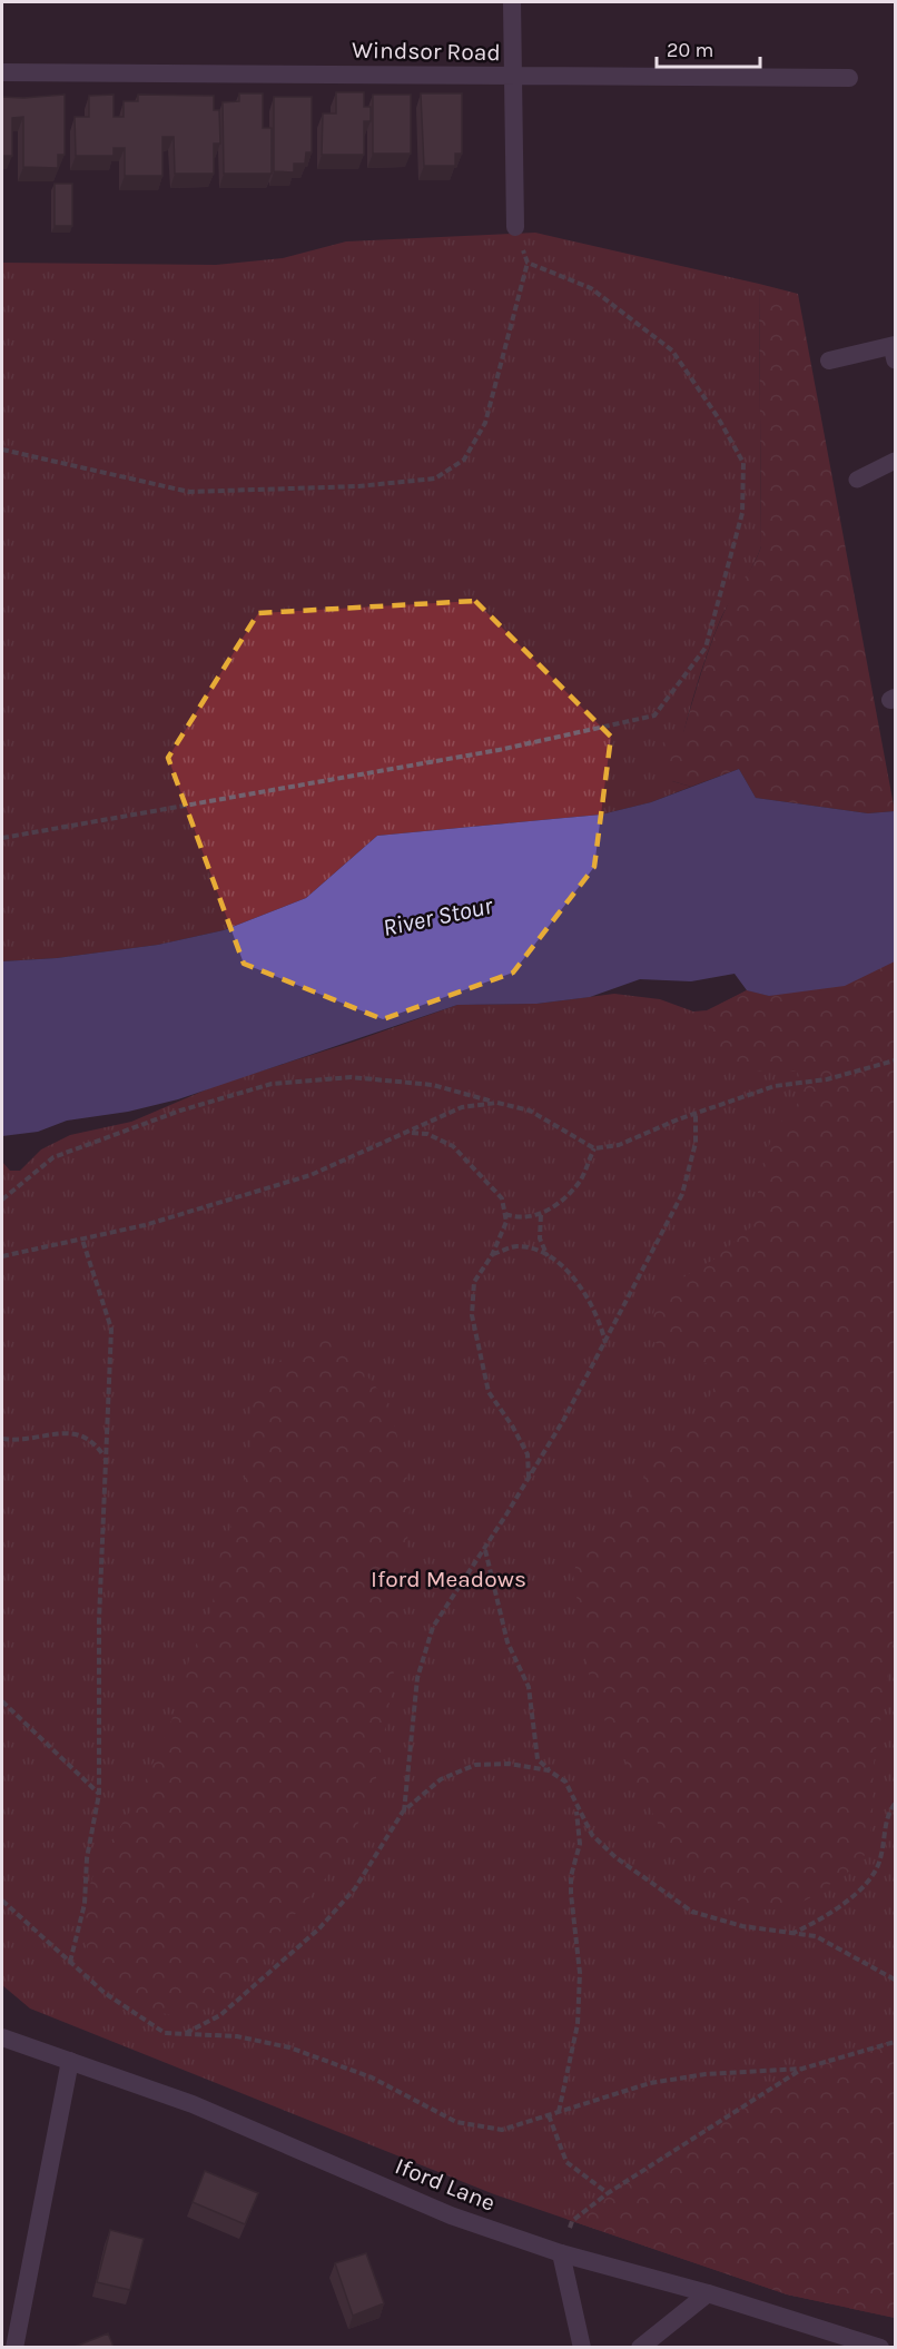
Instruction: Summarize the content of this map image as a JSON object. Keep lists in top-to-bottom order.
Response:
{
  "streets": {
    "street": ["Windsor Road", "Iford Lane"]
  },
  "water": ["River Stour"],
  "parks": ["Iford Meadows"],
  "scale_bar": "20 m"
}
